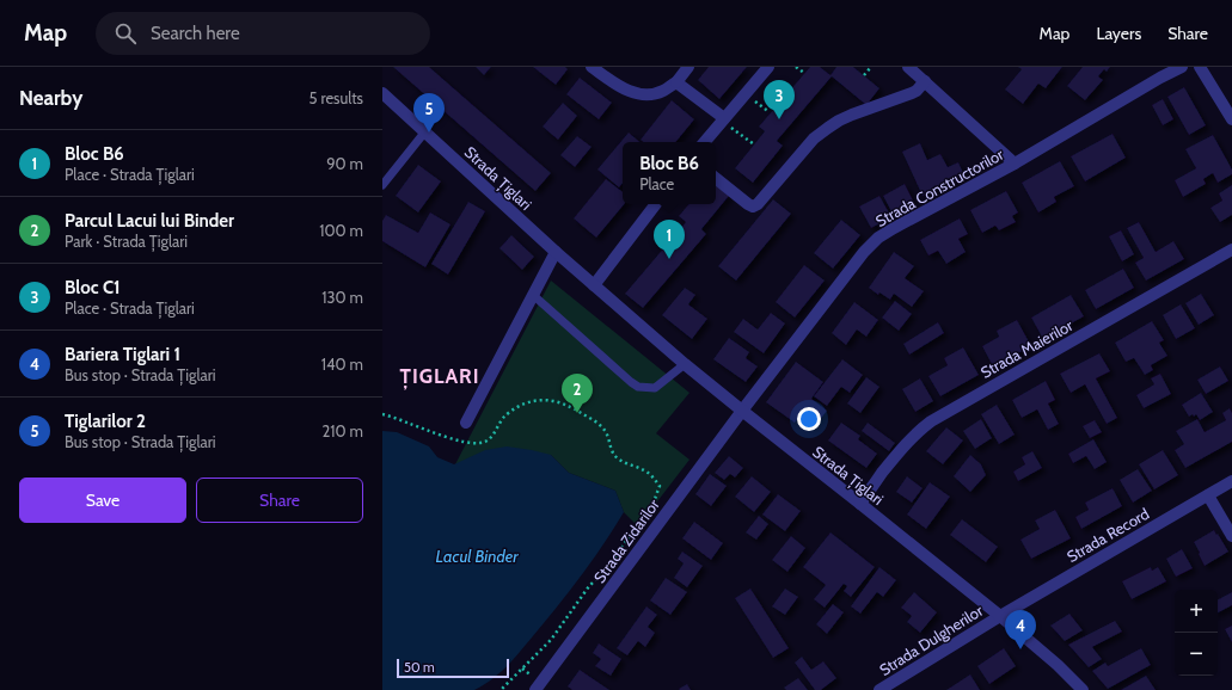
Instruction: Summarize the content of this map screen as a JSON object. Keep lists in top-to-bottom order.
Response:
{
  "streets": {
    "street": [
      "Strada Țiglari",
      "Strada Constructorilor",
      "Strada Maierilor",
      "Strada Record",
      "Strada Zidarilor",
      "Strada Dulgherilor"
    ]
  },
  "crossings": [
    ["Strada Țiglari", "Strada Constructorilor"],
    ["Strada Țiglari", "Strada Maierilor"],
    ["Strada Țiglari", "Strada Record"],
    ["Strada Țiglari", "Strada Zidarilor"],
    ["Strada Țiglari", "Strada Dulgherilor"],
    ["Strada Constructorilor", "Strada Zidarilor"],
    ["Strada Record", "Strada Dulgherilor"]
  ],
  "districts": ["ȚIGLARI"],
  "water": ["Lacul Binder"],
  "scale_bar": "50 m",
  "page": {
    "header": "Map",
    "search": "Search here",
    "nav": ["Map", "Layers", "Share"],
    "heading": ["Nearby", "5 results"],
    "pins": [
      "3",
      "5",
      "1",
      "2",
      "4"
    ],
    "list": [
      {
        "mark": "1",
        "name": "Bloc B6",
        "note": "Place · Strada Țiglari",
        "value": "90 m"
      },
      {
        "mark": "2",
        "name": "Parcul Lacui lui Binder",
        "note": "Park · Strada Țiglari",
        "value": "100 m"
      },
      {
        "mark": "3",
        "name": "Bloc C1",
        "note": "Place · Strada Țiglari",
        "value": "130 m"
      },
      {
        "mark": "4",
        "name": "Bariera Tiglari 1",
        "note": "Bus stop · Strada Țiglari",
        "value": "140 m"
      },
      {
        "mark": "5",
        "name": "Tiglarilor 2",
        "note": "Bus stop · Strada Țiglari",
        "value": "210 m"
      }
    ],
    "popup": ["Bloc B6", "Place"],
    "buttons": ["Save", "Share"],
    "map_buttons": ["+", "−"],
    "scale": "50 m"
  }
}
